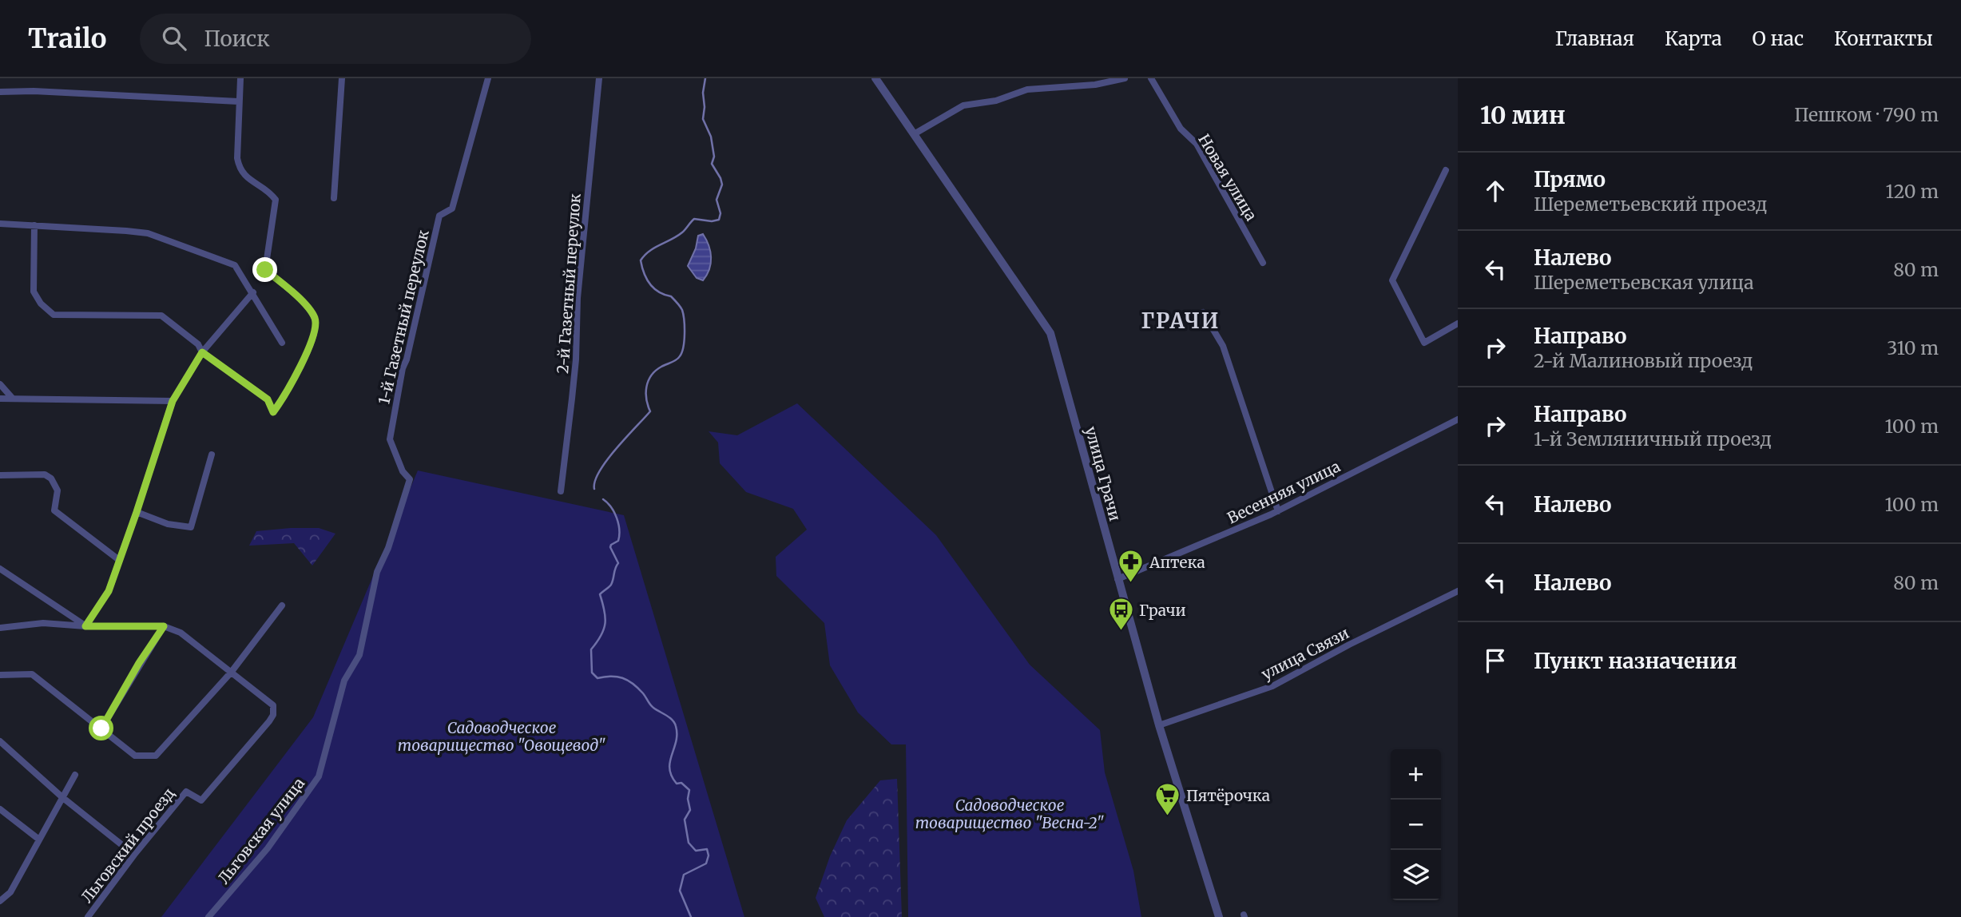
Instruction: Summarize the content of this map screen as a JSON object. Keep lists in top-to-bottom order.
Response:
{
  "streets": {
    "street": [
      "Новая улица",
      "2-й Газетный переулок",
      "1-й Газетный переулок",
      "улица Грачи",
      "Весенняя улица",
      "улица Связи",
      "Льговская улица",
      "Льговский проезд"
    ]
  },
  "crossings": [
    ["1-й Газетный переулок", "Льговская улица"],
    ["улица Грачи", "Весенняя улица"],
    ["улица Грачи", "улица Связи"]
  ],
  "districts": ["ГРАЧИ"],
  "parks": ["Садоводческое товарищество \"Овощевод\"", "Садоводческое товарищество \"Весна-2\""],
  "places": {
    "pharmacy": ["Аптека"],
    "bus stop": ["Грачи"],
    "supermarket": ["Пятёрочка"]
  },
  "page": {
    "header": "Trailo",
    "search": "Поиск",
    "nav": [
      "Главная",
      "Карта",
      "О нас",
      "Контакты"
    ],
    "heading": ["10 мин", "Пешком · 790 m"],
    "list": [
      ["Прямо", "Шереметьевский проезд", "120 m"],
      ["Налево", "Шереметьевская улица", "80 m"],
      ["Направо", "2-й Малиновый проезд", "310 m"],
      ["Направо", "1-й Земляничный проезд", "100 m"],
      ["Налево", "100 m"],
      ["Налево", "80 m"],
      "Пункт назначения"
    ],
    "map_buttons": ["+", "−"]
  }
}
